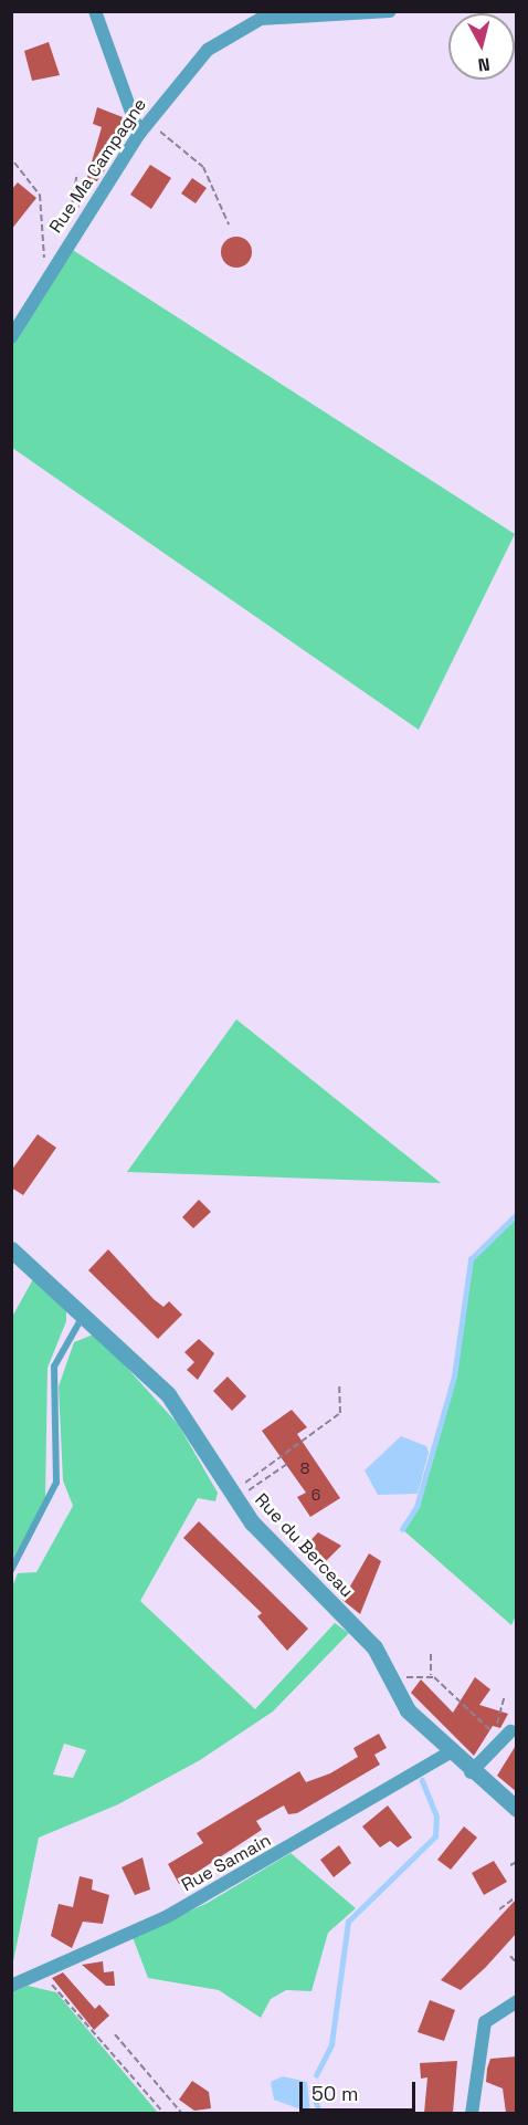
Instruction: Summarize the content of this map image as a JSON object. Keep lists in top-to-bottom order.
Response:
{
  "streets": {
    "street": ["Rue Ma Campagne", "Rue du Berceau", "Rue Samain"]
  },
  "crossings": [
    ["Rue du Berceau", "Rue Samain"]
  ],
  "house_numbers": ["8", "6"],
  "scale_bar": "50 m",
  "north": "bottom"
}
